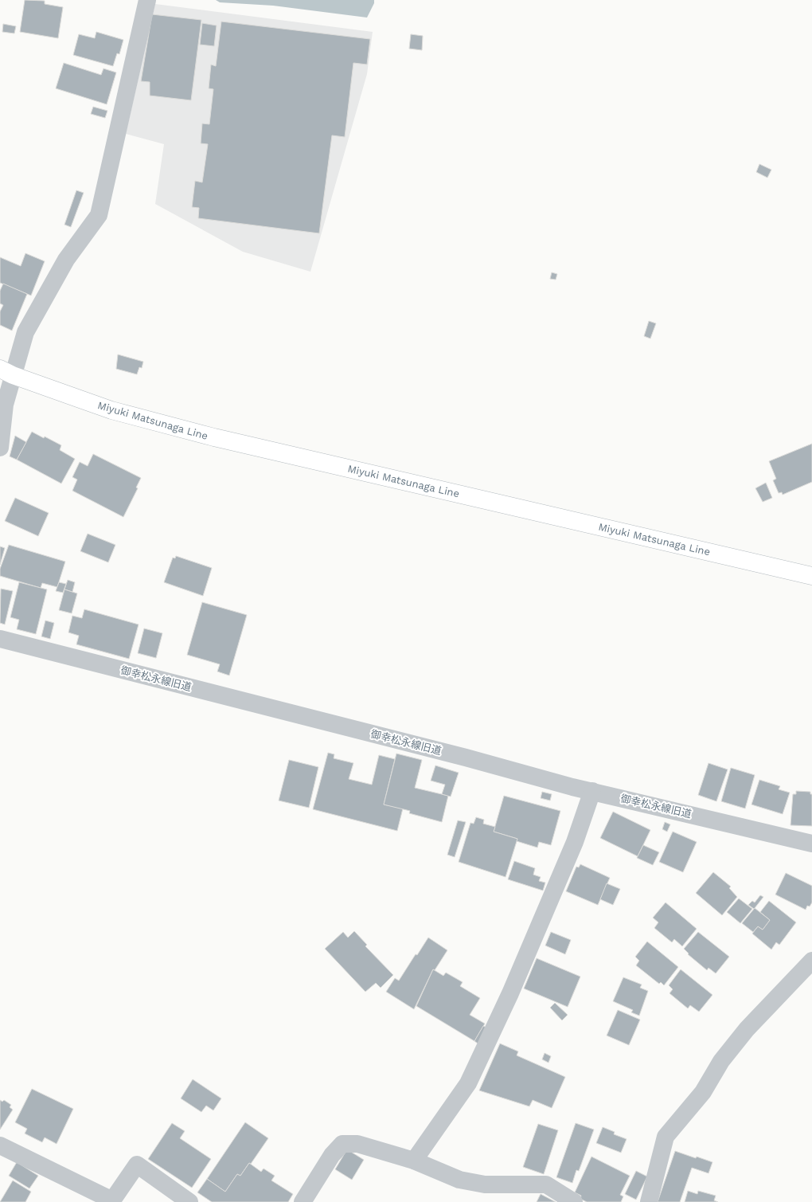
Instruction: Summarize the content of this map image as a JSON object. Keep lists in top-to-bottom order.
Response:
{
  "streets": {
    "main road": ["Miyuki Matsunaga Line"],
    "street": ["御幸松永線旧道"]
  }
}
